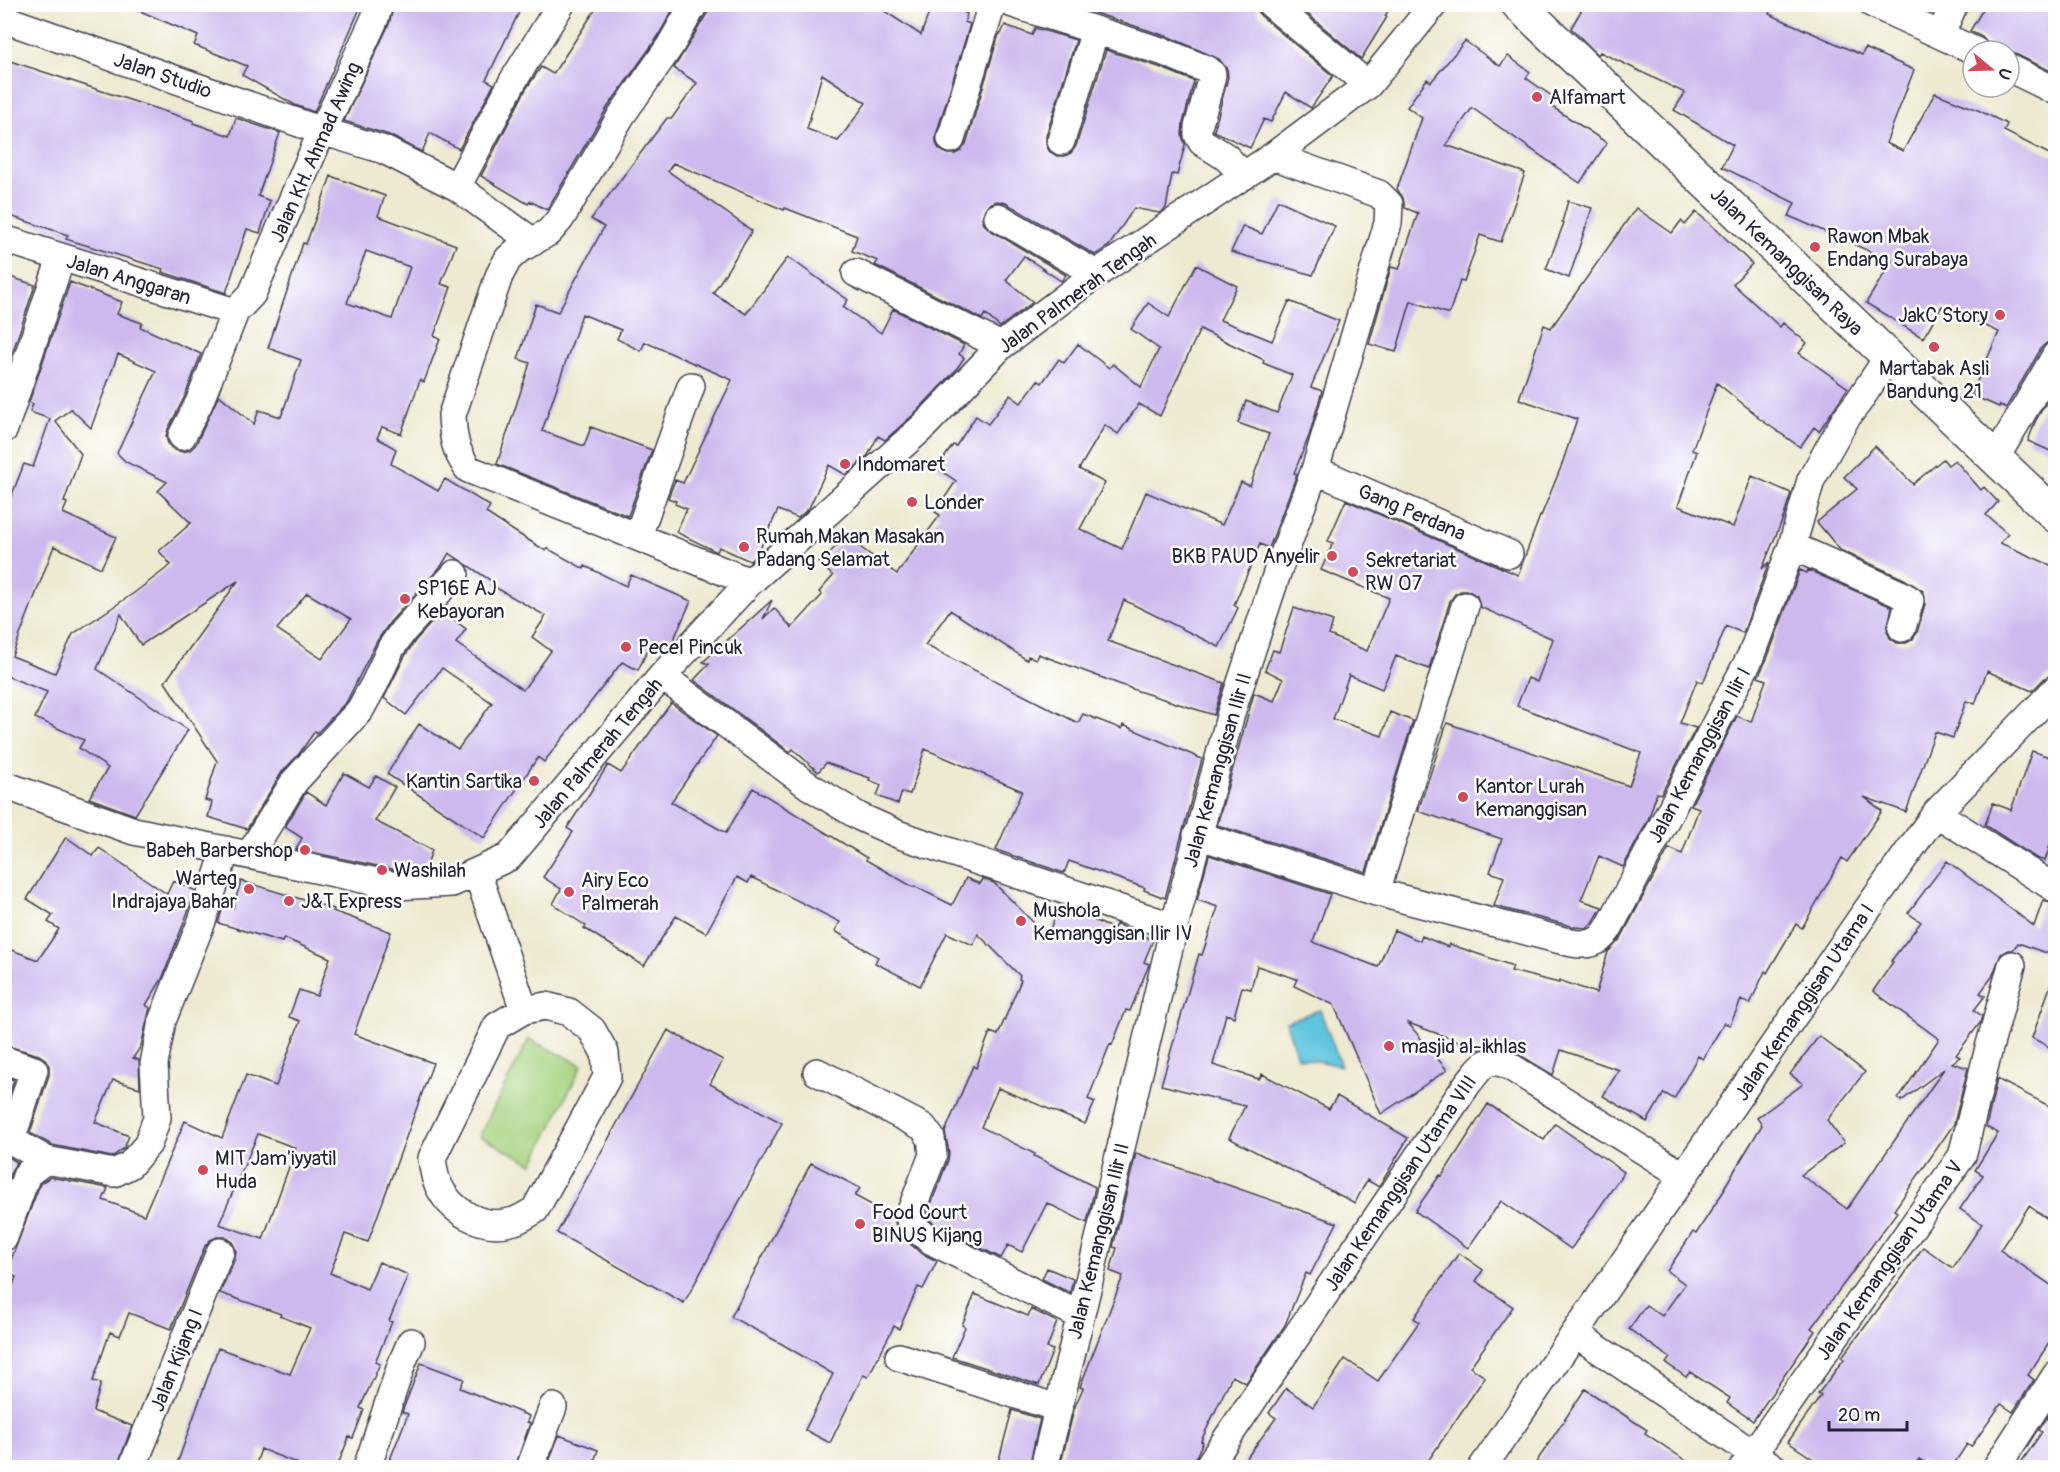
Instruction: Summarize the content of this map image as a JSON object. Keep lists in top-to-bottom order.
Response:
{
  "streets": {
    "main road": ["Jalan Kemanggisan Raya"],
    "street": [
      "Jalan Studio",
      "Jalan KH. Ahmad Awing",
      "Jalan Anggaran",
      "Jalan Palmerah Tengah",
      "Gang Perdana",
      "Jalan Kemanggisan Ilir I",
      "Jalan Kemanggisan Ilir II",
      "Jalan Kemanggisan Utama I",
      "Jalan Kemanggisan Utama VIII",
      "Jalan Kemanggisan Utama V",
      "Jalan Kijang I"
    ]
  },
  "crossings": [
    ["Jalan Studio", "Jalan KH. Ahmad Awing"],
    ["Jalan KH. Ahmad Awing", "Jalan Anggaran"],
    ["Jalan Kemanggisan Raya", "Jalan Kemanggisan Ilir I"],
    ["Jalan Palmerah Tengah", "Jalan Kemanggisan Ilir II"],
    ["Gang Perdana", "Jalan Kemanggisan Ilir II"],
    ["Jalan Kemanggisan Utama I", "Jalan Kemanggisan Utama VIII"]
  ],
  "places": [
    "Alfamart",
    "Rawon Mbak Endang Surabaya",
    "JakC Story",
    "Martabak Asli Bandung 21",
    "Indomaret",
    "Londer",
    "Rumah Makan Masakan Padang Selamat",
    "BKB PAUD Anyelir",
    "Sekretariat RW 07",
    "SP16E AJ Kebayoran",
    "Pecel Pincuk",
    "Kantin Sartika",
    "Kantor Lurah Kemanggisan",
    "Babeh Barbershop",
    "Washilah",
    "Warteg Indrajaya Bahar",
    "Airy Eco Palmerah",
    "J&T Express",
    "Mushola Kemanggisan Ilir IV",
    "masjid al-ikhlas",
    "MIT Jam'iyyatil Huda",
    "Food Court BINUS Kijang"
  ],
  "scale_bar": "20 m",
  "north": "right"
}
